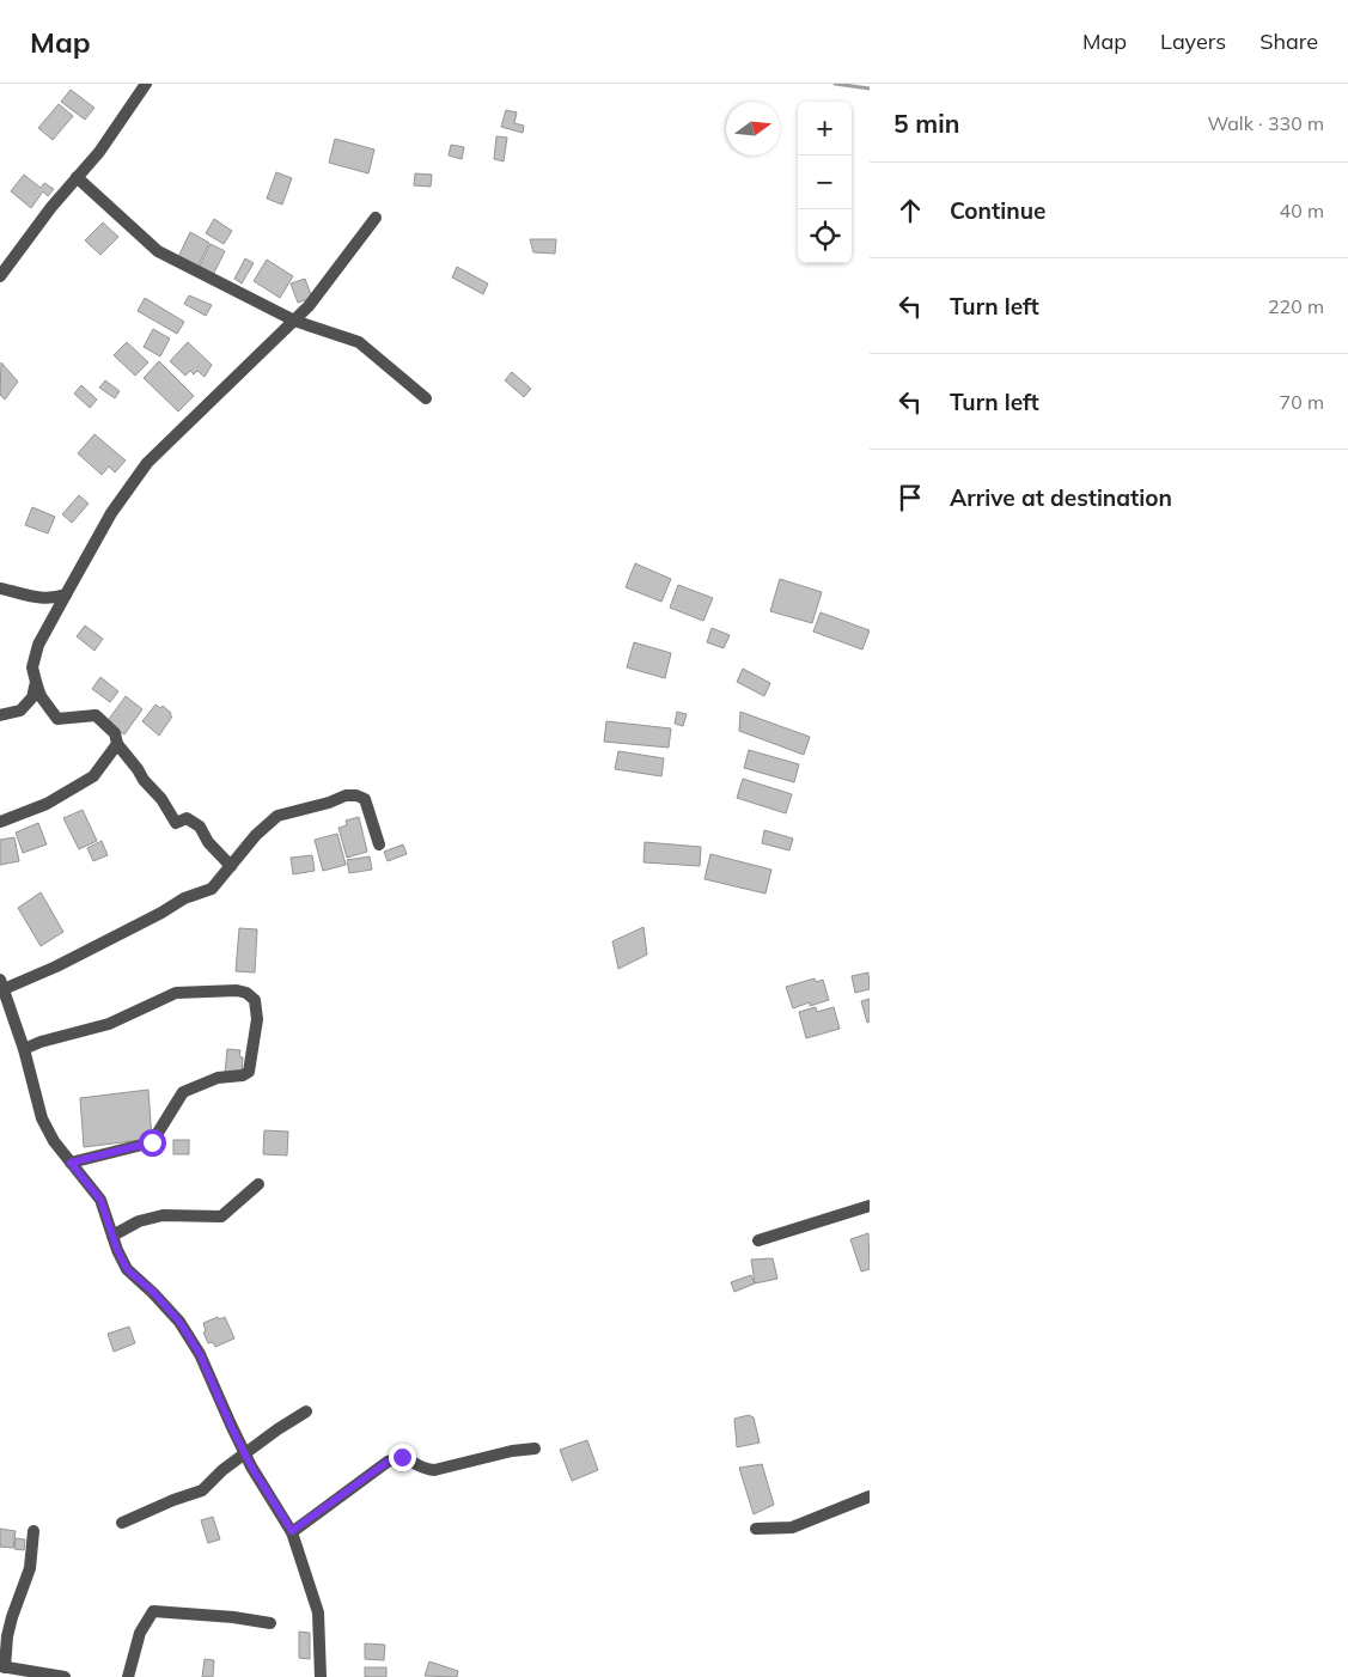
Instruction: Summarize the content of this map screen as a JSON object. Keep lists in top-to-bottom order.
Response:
{
  "north": "right",
  "page": {
    "header": "Map",
    "nav": ["Map", "Layers", "Share"],
    "heading": ["5 min", "Walk · 330 m"],
    "map_buttons": ["+", "−"],
    "list": [
      ["Continue", "40 m"],
      ["Turn left", "220 m"],
      ["Turn left", "70 m"],
      "Arrive at destination"
    ]
  }
}
